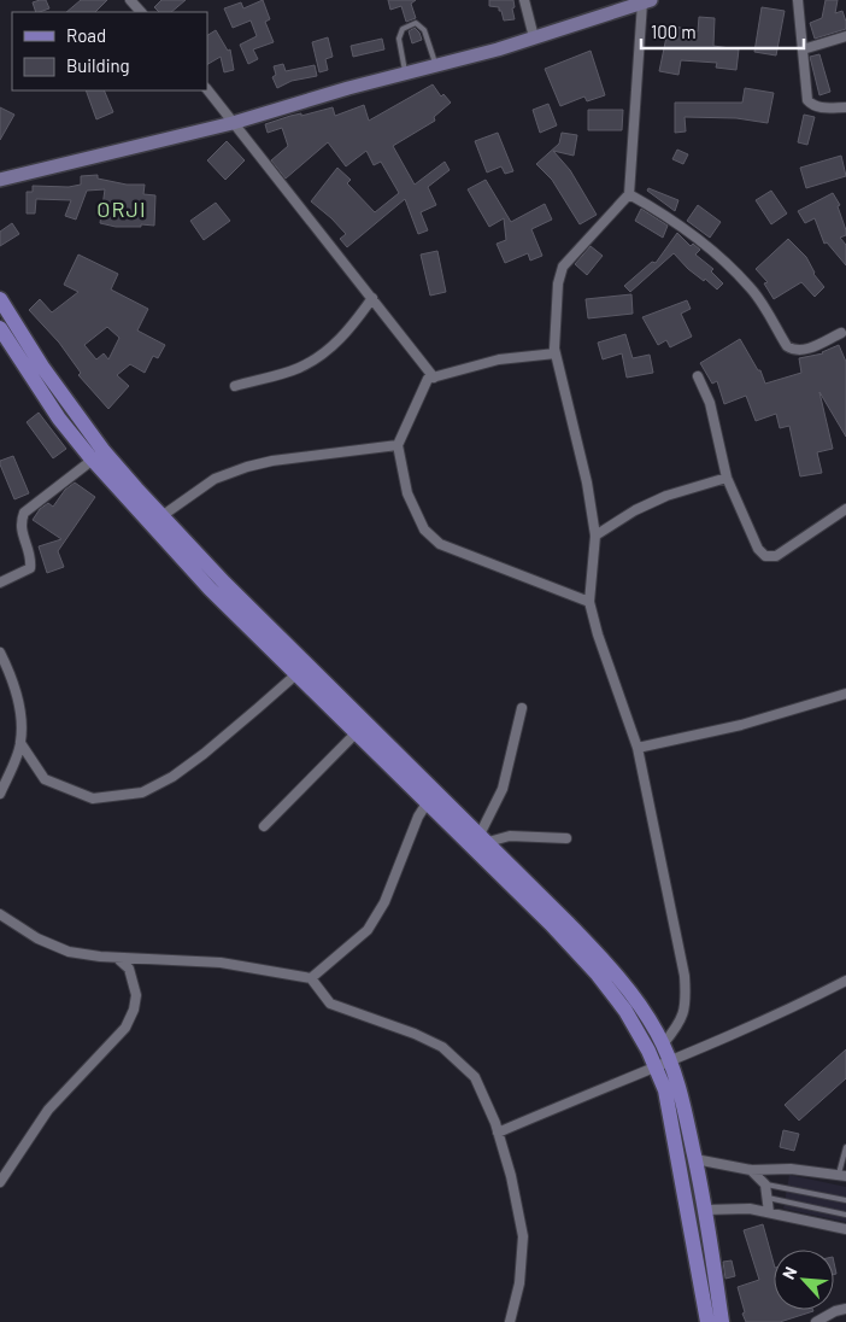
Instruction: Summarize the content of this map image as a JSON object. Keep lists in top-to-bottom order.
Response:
{
  "districts": ["ORJI"],
  "legend": ["Road", "Building"],
  "scale_bar": "100 m",
  "north": "top left"
}
